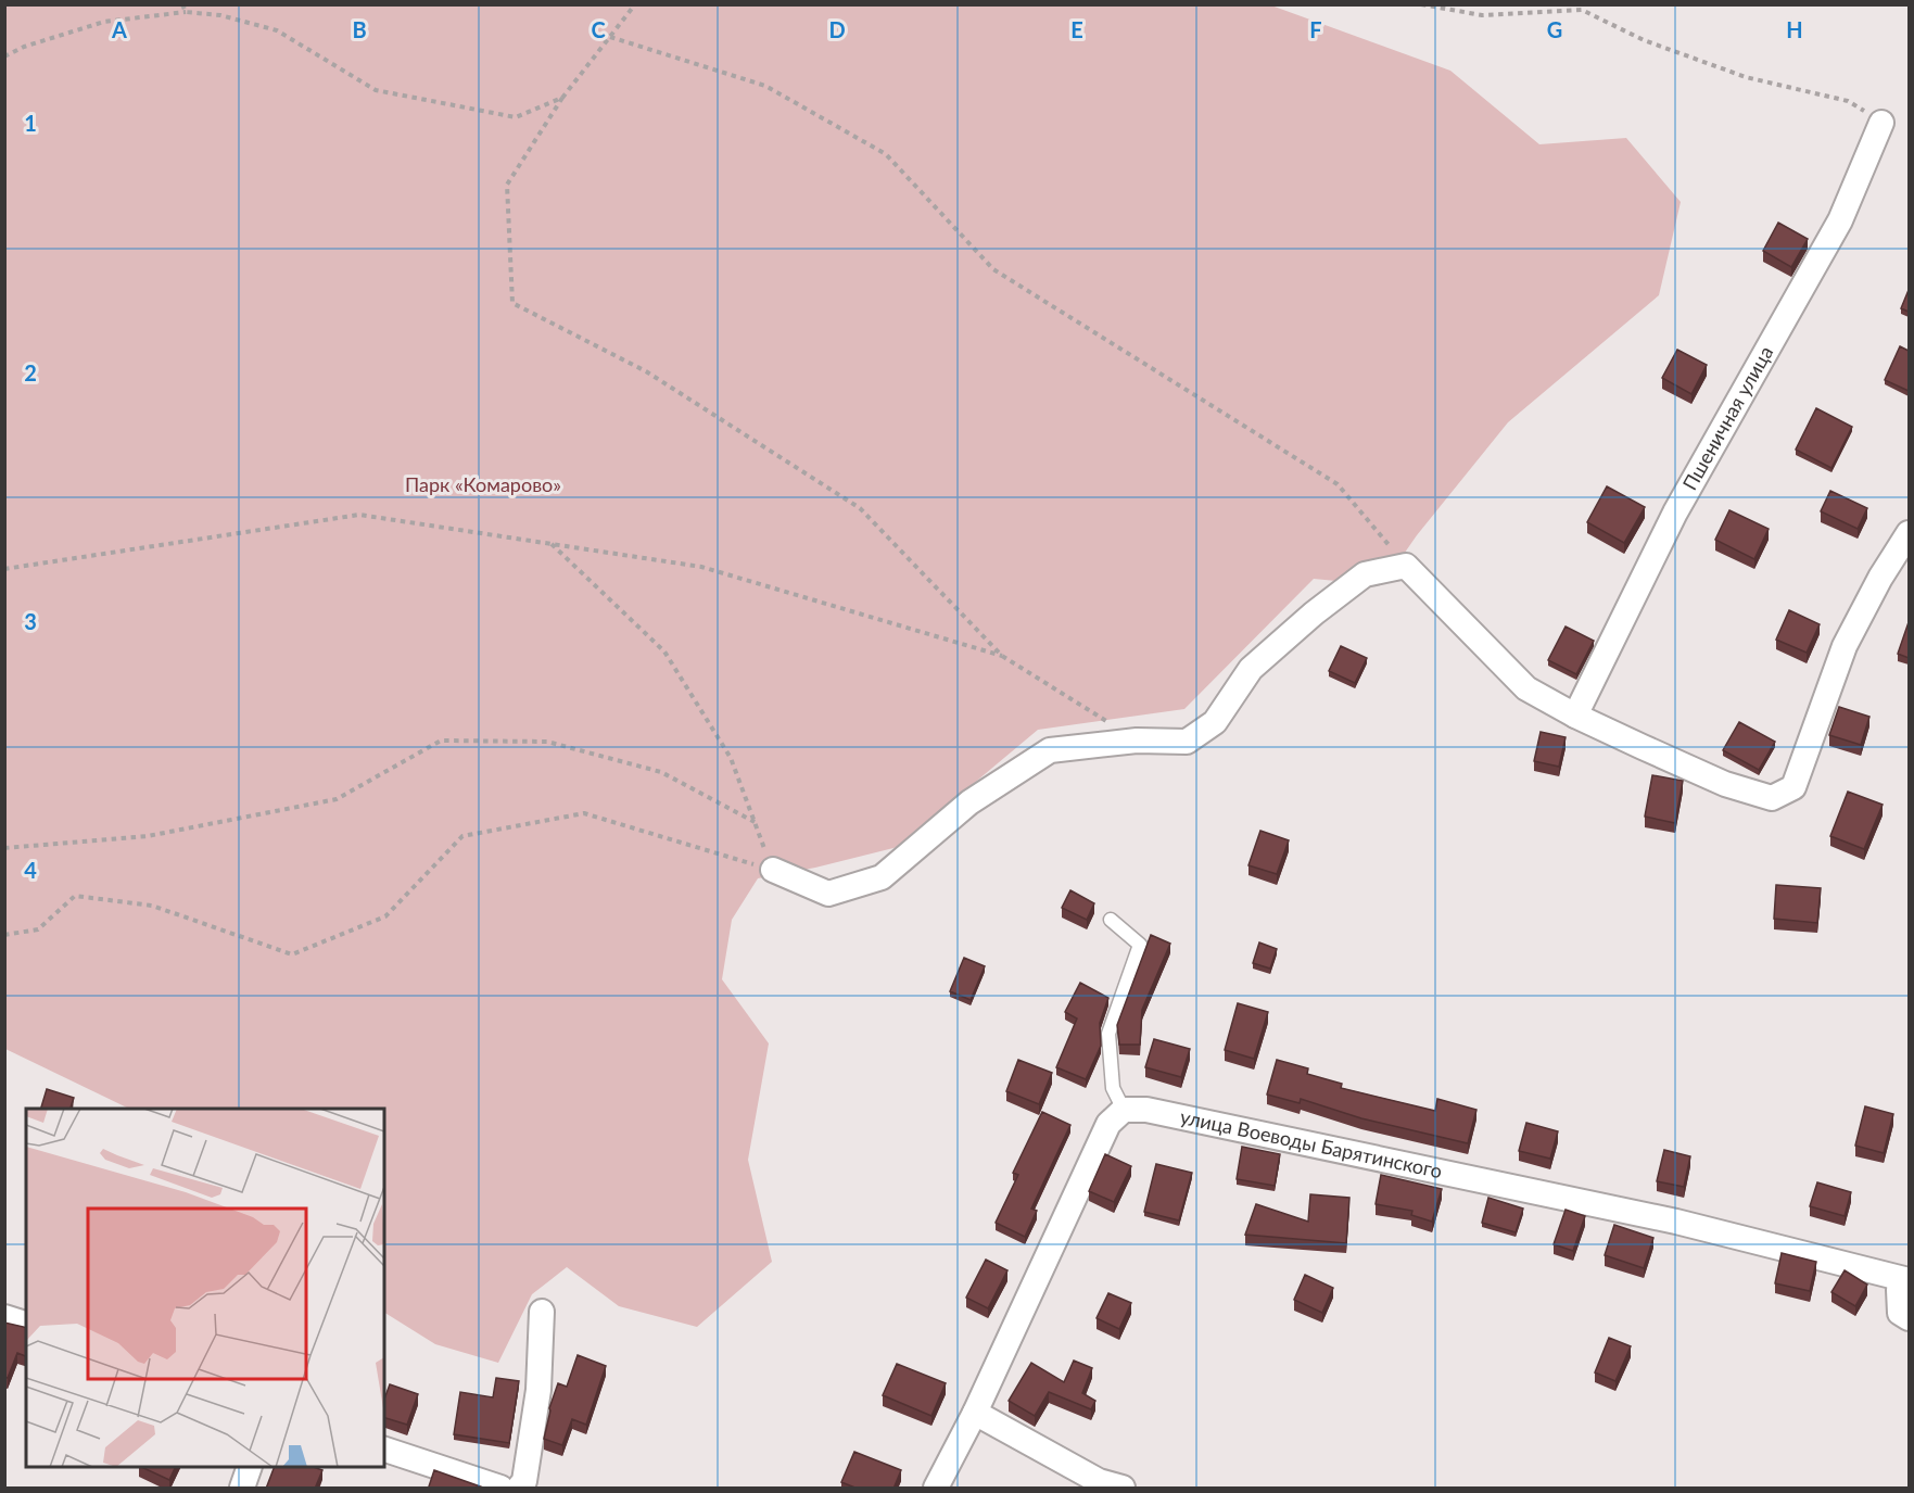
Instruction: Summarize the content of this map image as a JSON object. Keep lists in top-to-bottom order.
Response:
{
  "streets": {
    "street": ["Пшеничная улица", "улица Воеводы Барятинского"]
  },
  "parks": ["Парк «Комарово»"],
  "grid": {
    "columns": [
      "A",
      "B",
      "C",
      "D",
      "E",
      "F",
      "G",
      "H"
    ],
    "rows": [
      "1",
      "2",
      "3",
      "4"
    ]
  }
}
